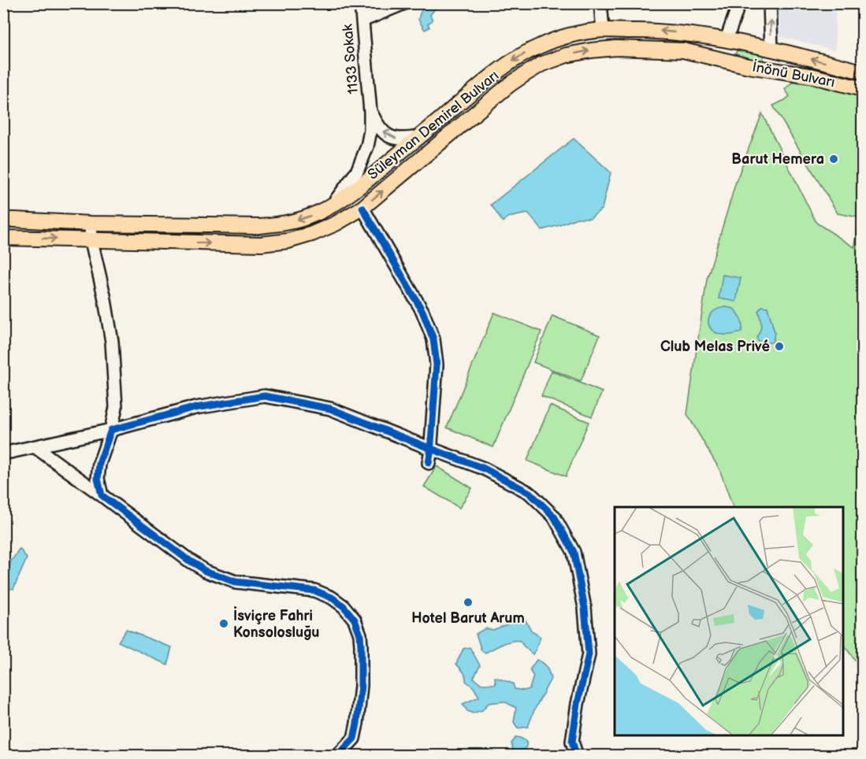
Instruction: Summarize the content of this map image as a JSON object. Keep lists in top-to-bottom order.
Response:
{
  "streets": {
    "main road": ["İnönü Bulvarı", "Süleyman Demirel Bulvarı"],
    "street": ["1133 Sokak"]
  },
  "crossings": [
    ["1133 Sokak", "Süleyman Demirel Bulvarı"],
    ["İnönü Bulvarı", "Süleyman Demirel Bulvarı"]
  ],
  "places": [
    "Barut Hemera",
    "Club Melas Privé",
    "Hotel Barut Arum",
    "İsviçre Fahri Konsolosluğu"
  ]
}
